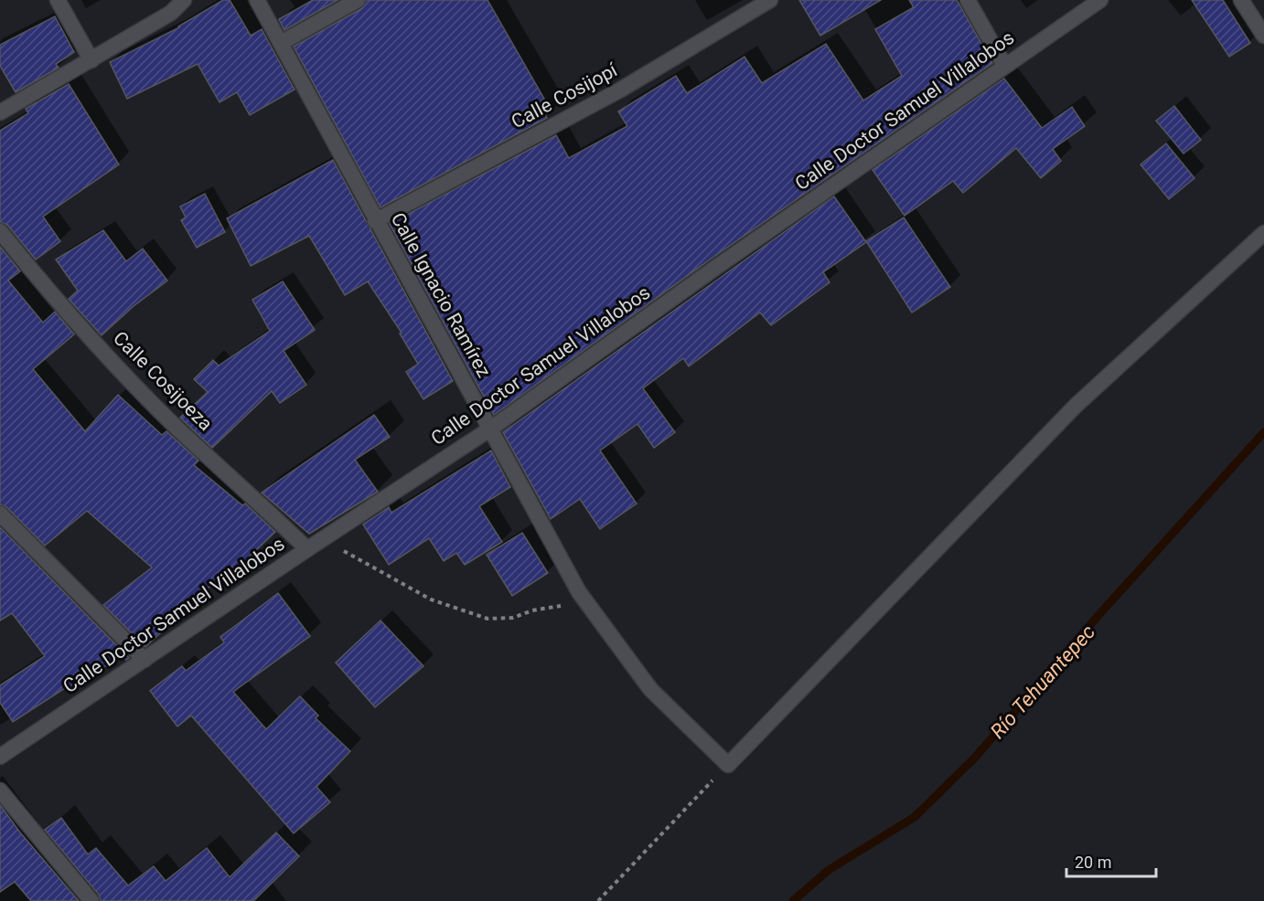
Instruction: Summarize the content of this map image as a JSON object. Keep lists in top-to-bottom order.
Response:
{
  "streets": {
    "street": [
      "Calle Cosijopí",
      "Calle Doctor Samuel Villalobos",
      "Calle Ignacio Ramírez",
      "Calle Cosijoeza"
    ]
  },
  "crossings": [
    ["Calle Cosijopí", "Calle Ignacio Ramírez"],
    ["Calle Doctor Samuel Villalobos", "Calle Ignacio Ramírez"],
    ["Calle Doctor Samuel Villalobos", "Calle Cosijoeza"]
  ],
  "water": ["Río Tehuantepec"],
  "scale_bar": "20 m"
}
